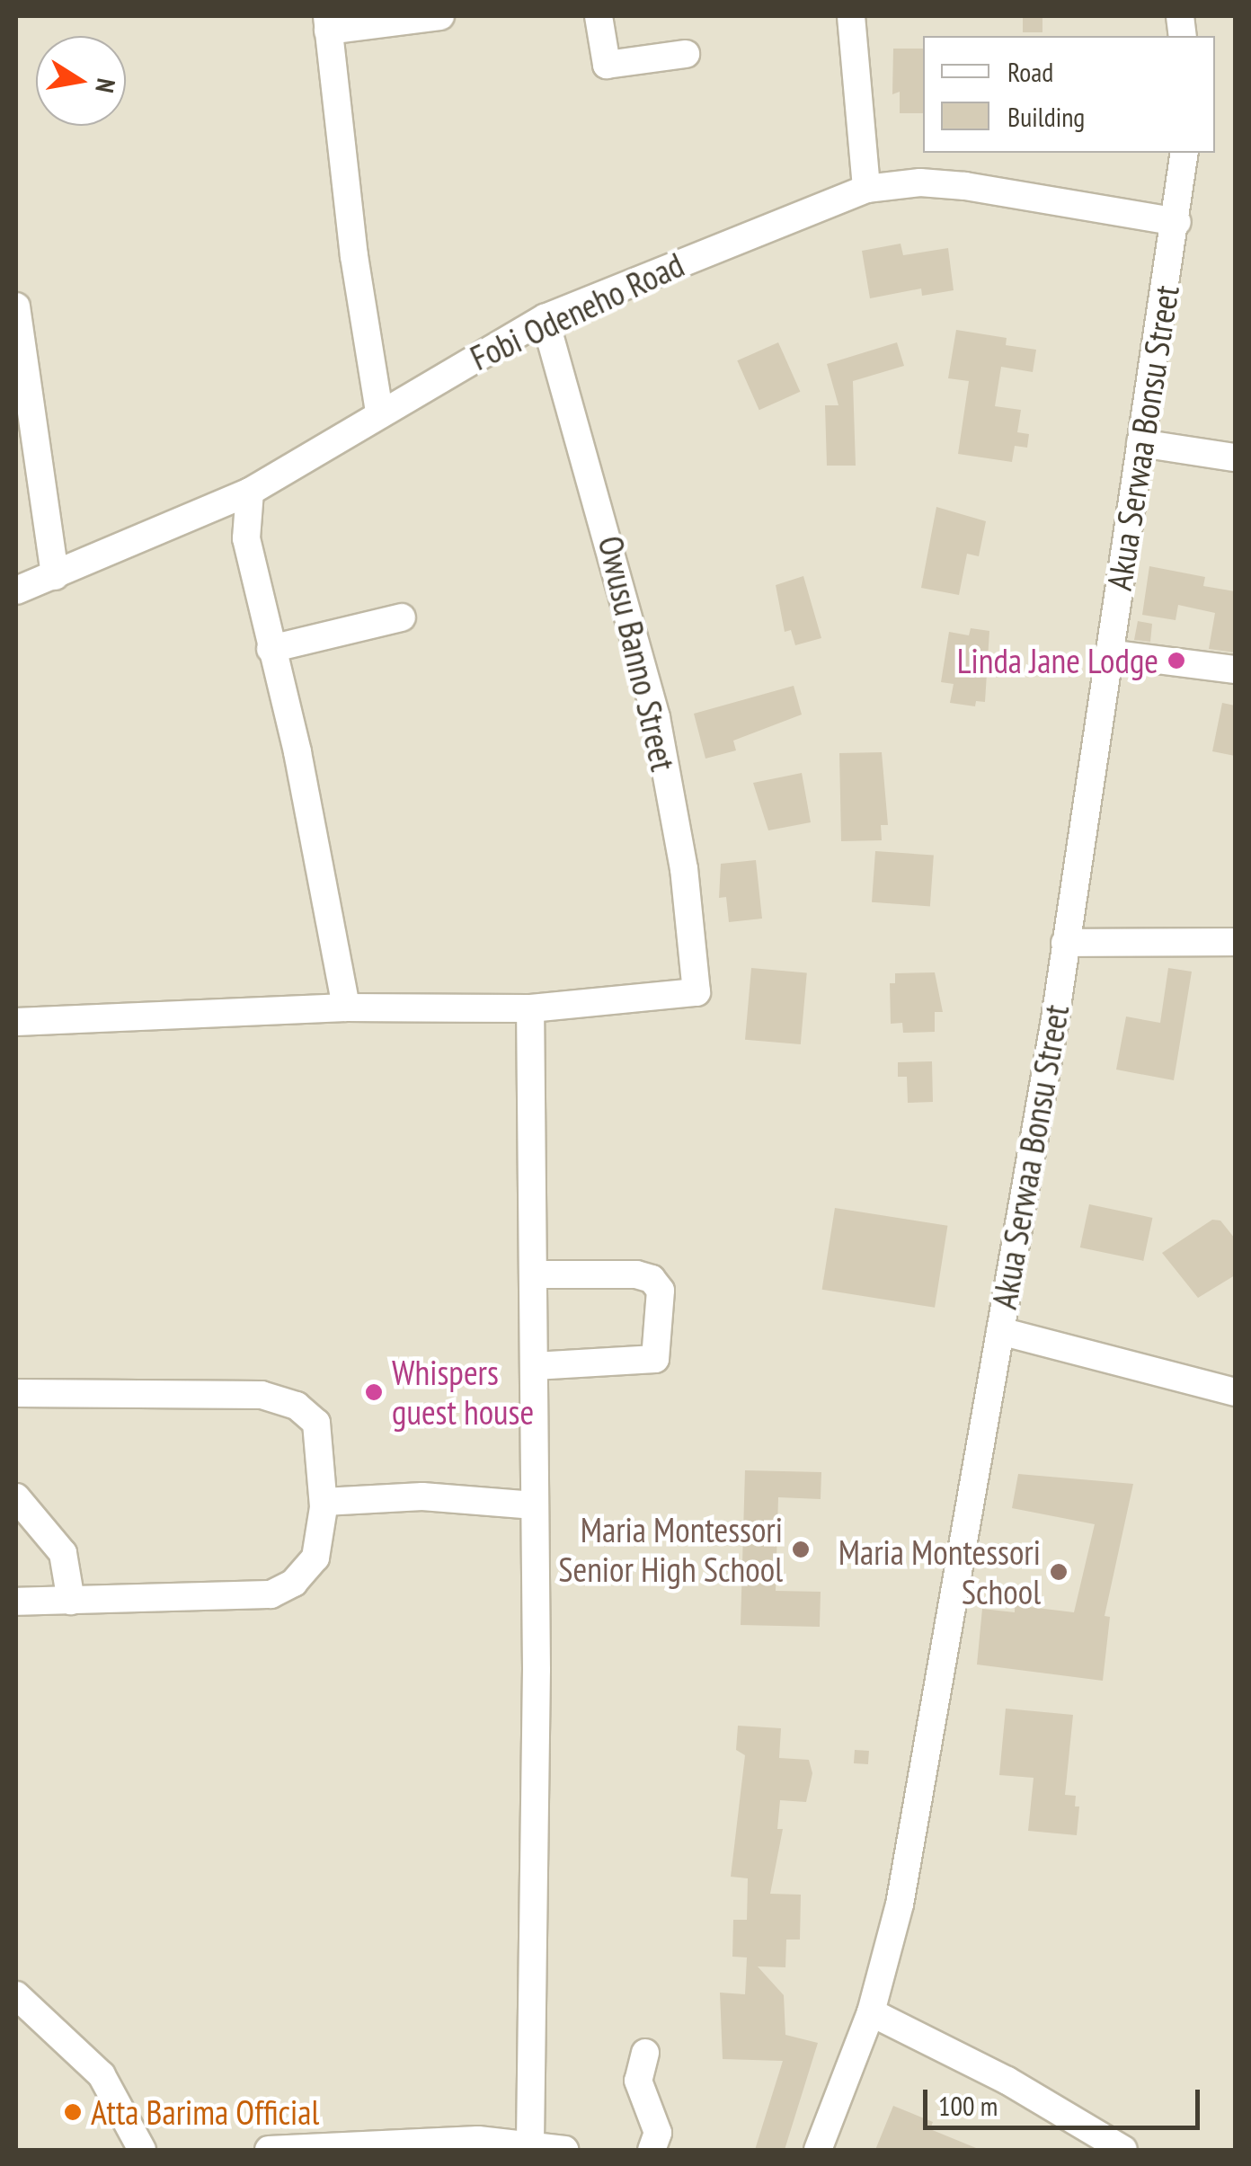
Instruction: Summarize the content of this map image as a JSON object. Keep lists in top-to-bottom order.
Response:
{
  "streets": {
    "street": ["Fobi Odeneho Road", "Akua Serwaa Bonsu Street", "Owusu Banno Street"]
  },
  "crossings": [
    ["Fobi Odeneho Road", "Akua Serwaa Bonsu Street"],
    ["Fobi Odeneho Road", "Owusu Banno Street"]
  ],
  "places": [
    "Linda Jane Lodge",
    "Whispers guest house",
    "Maria Montessori Senior High School",
    "Maria Montessori School",
    "Atta Barima Official"
  ],
  "legend": ["Road", "Building"],
  "scale_bar": "100 m",
  "north": "right"
}
